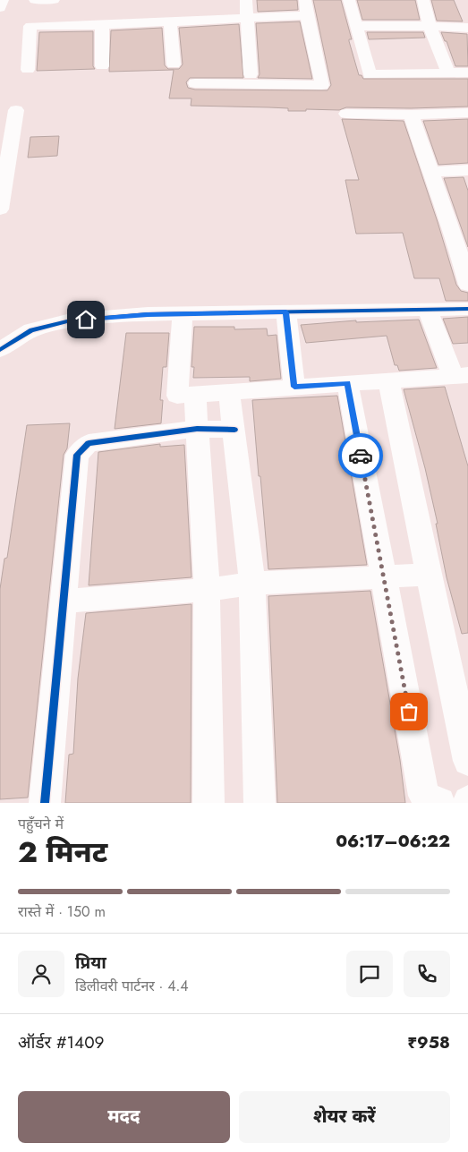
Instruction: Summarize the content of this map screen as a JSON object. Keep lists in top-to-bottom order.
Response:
{
  "page": {
    "heading": ["2 मिनट", "पहुँचने में", "06:17–06:22"],
    "panel": [
      "प्रिया",
      "डिलीवरी पार्टनर · 4.4",
      "ऑर्डर #1409",
      "₹958"
    ],
    "bar": "रास्ते में · 150 m",
    "buttons": ["मदद", "शेयर करें"]
  }
}
